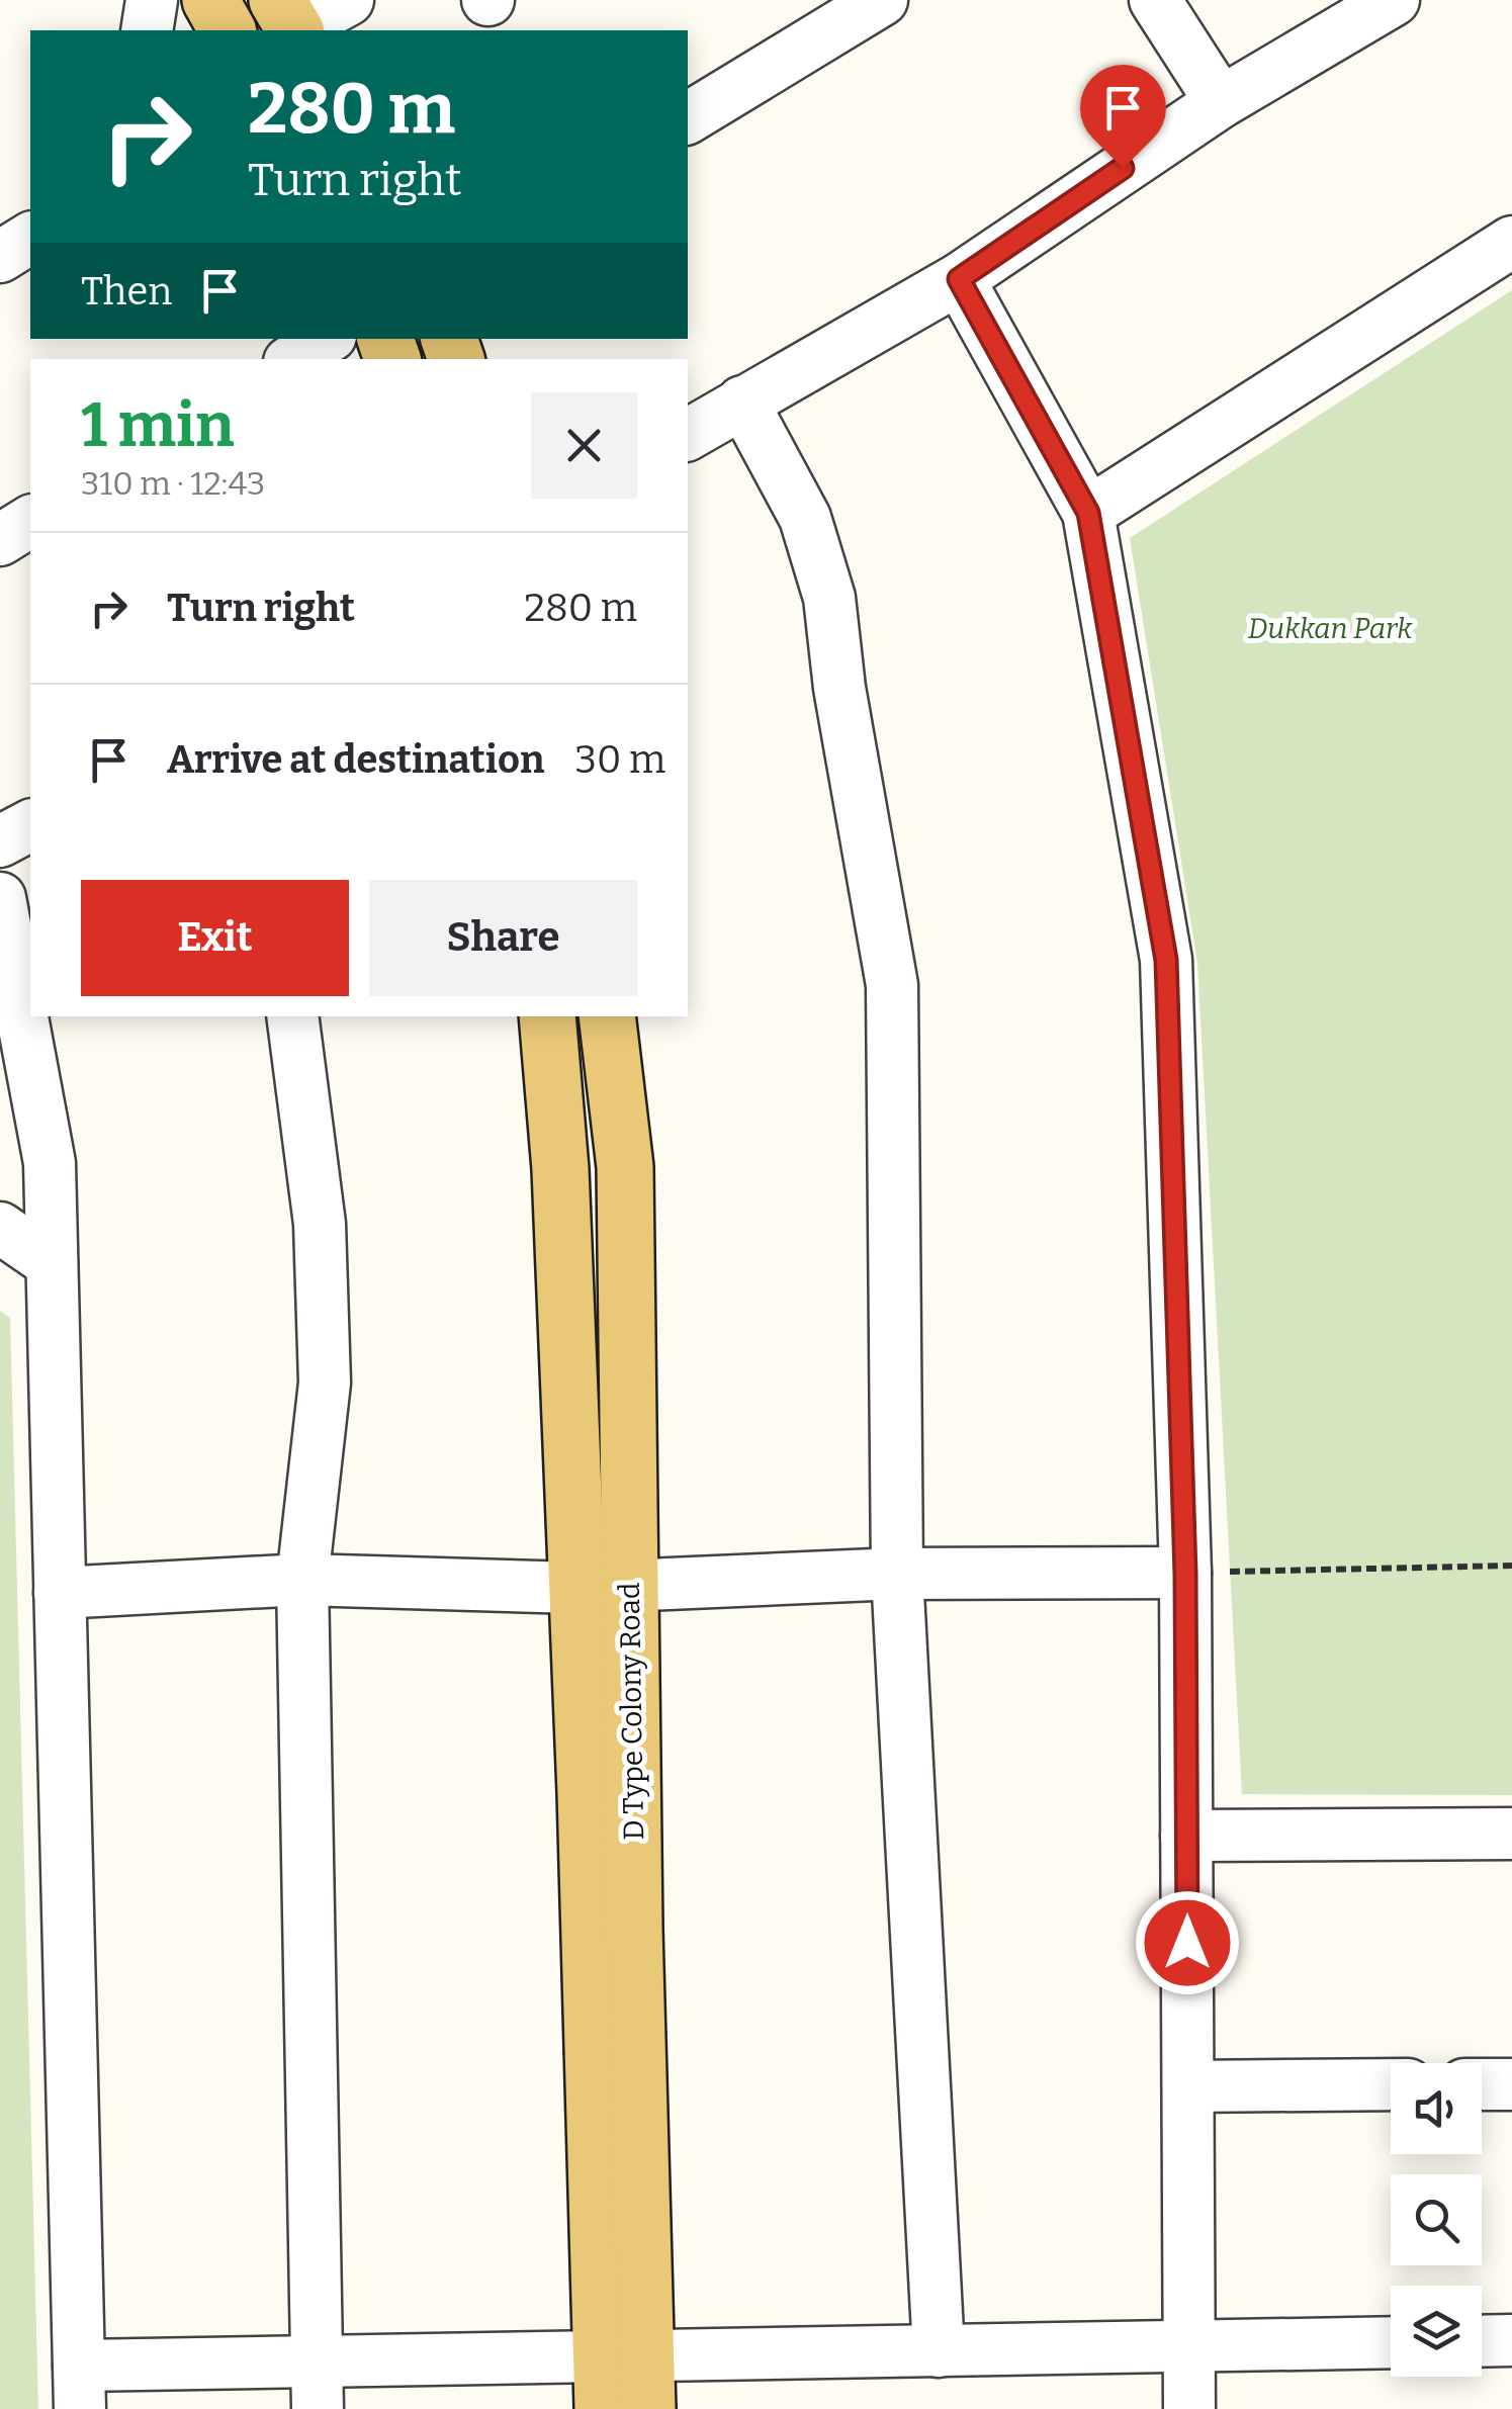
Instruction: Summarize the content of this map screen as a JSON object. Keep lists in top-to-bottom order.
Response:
{
  "streets": {
    "main road": ["D Type Colony Road"]
  },
  "parks": ["Dukkan Park"],
  "page": {
    "turn": ["280 m", "Turn right"],
    "then": "Then",
    "heading": ["1 min", "310 m · 12:43"],
    "list": [
      {
        "name": "Turn right",
        "value": "280 m"
      },
      {
        "name": "Arrive at destination",
        "value": "30 m"
      }
    ],
    "buttons": ["Exit", "Share"]
  }
}
